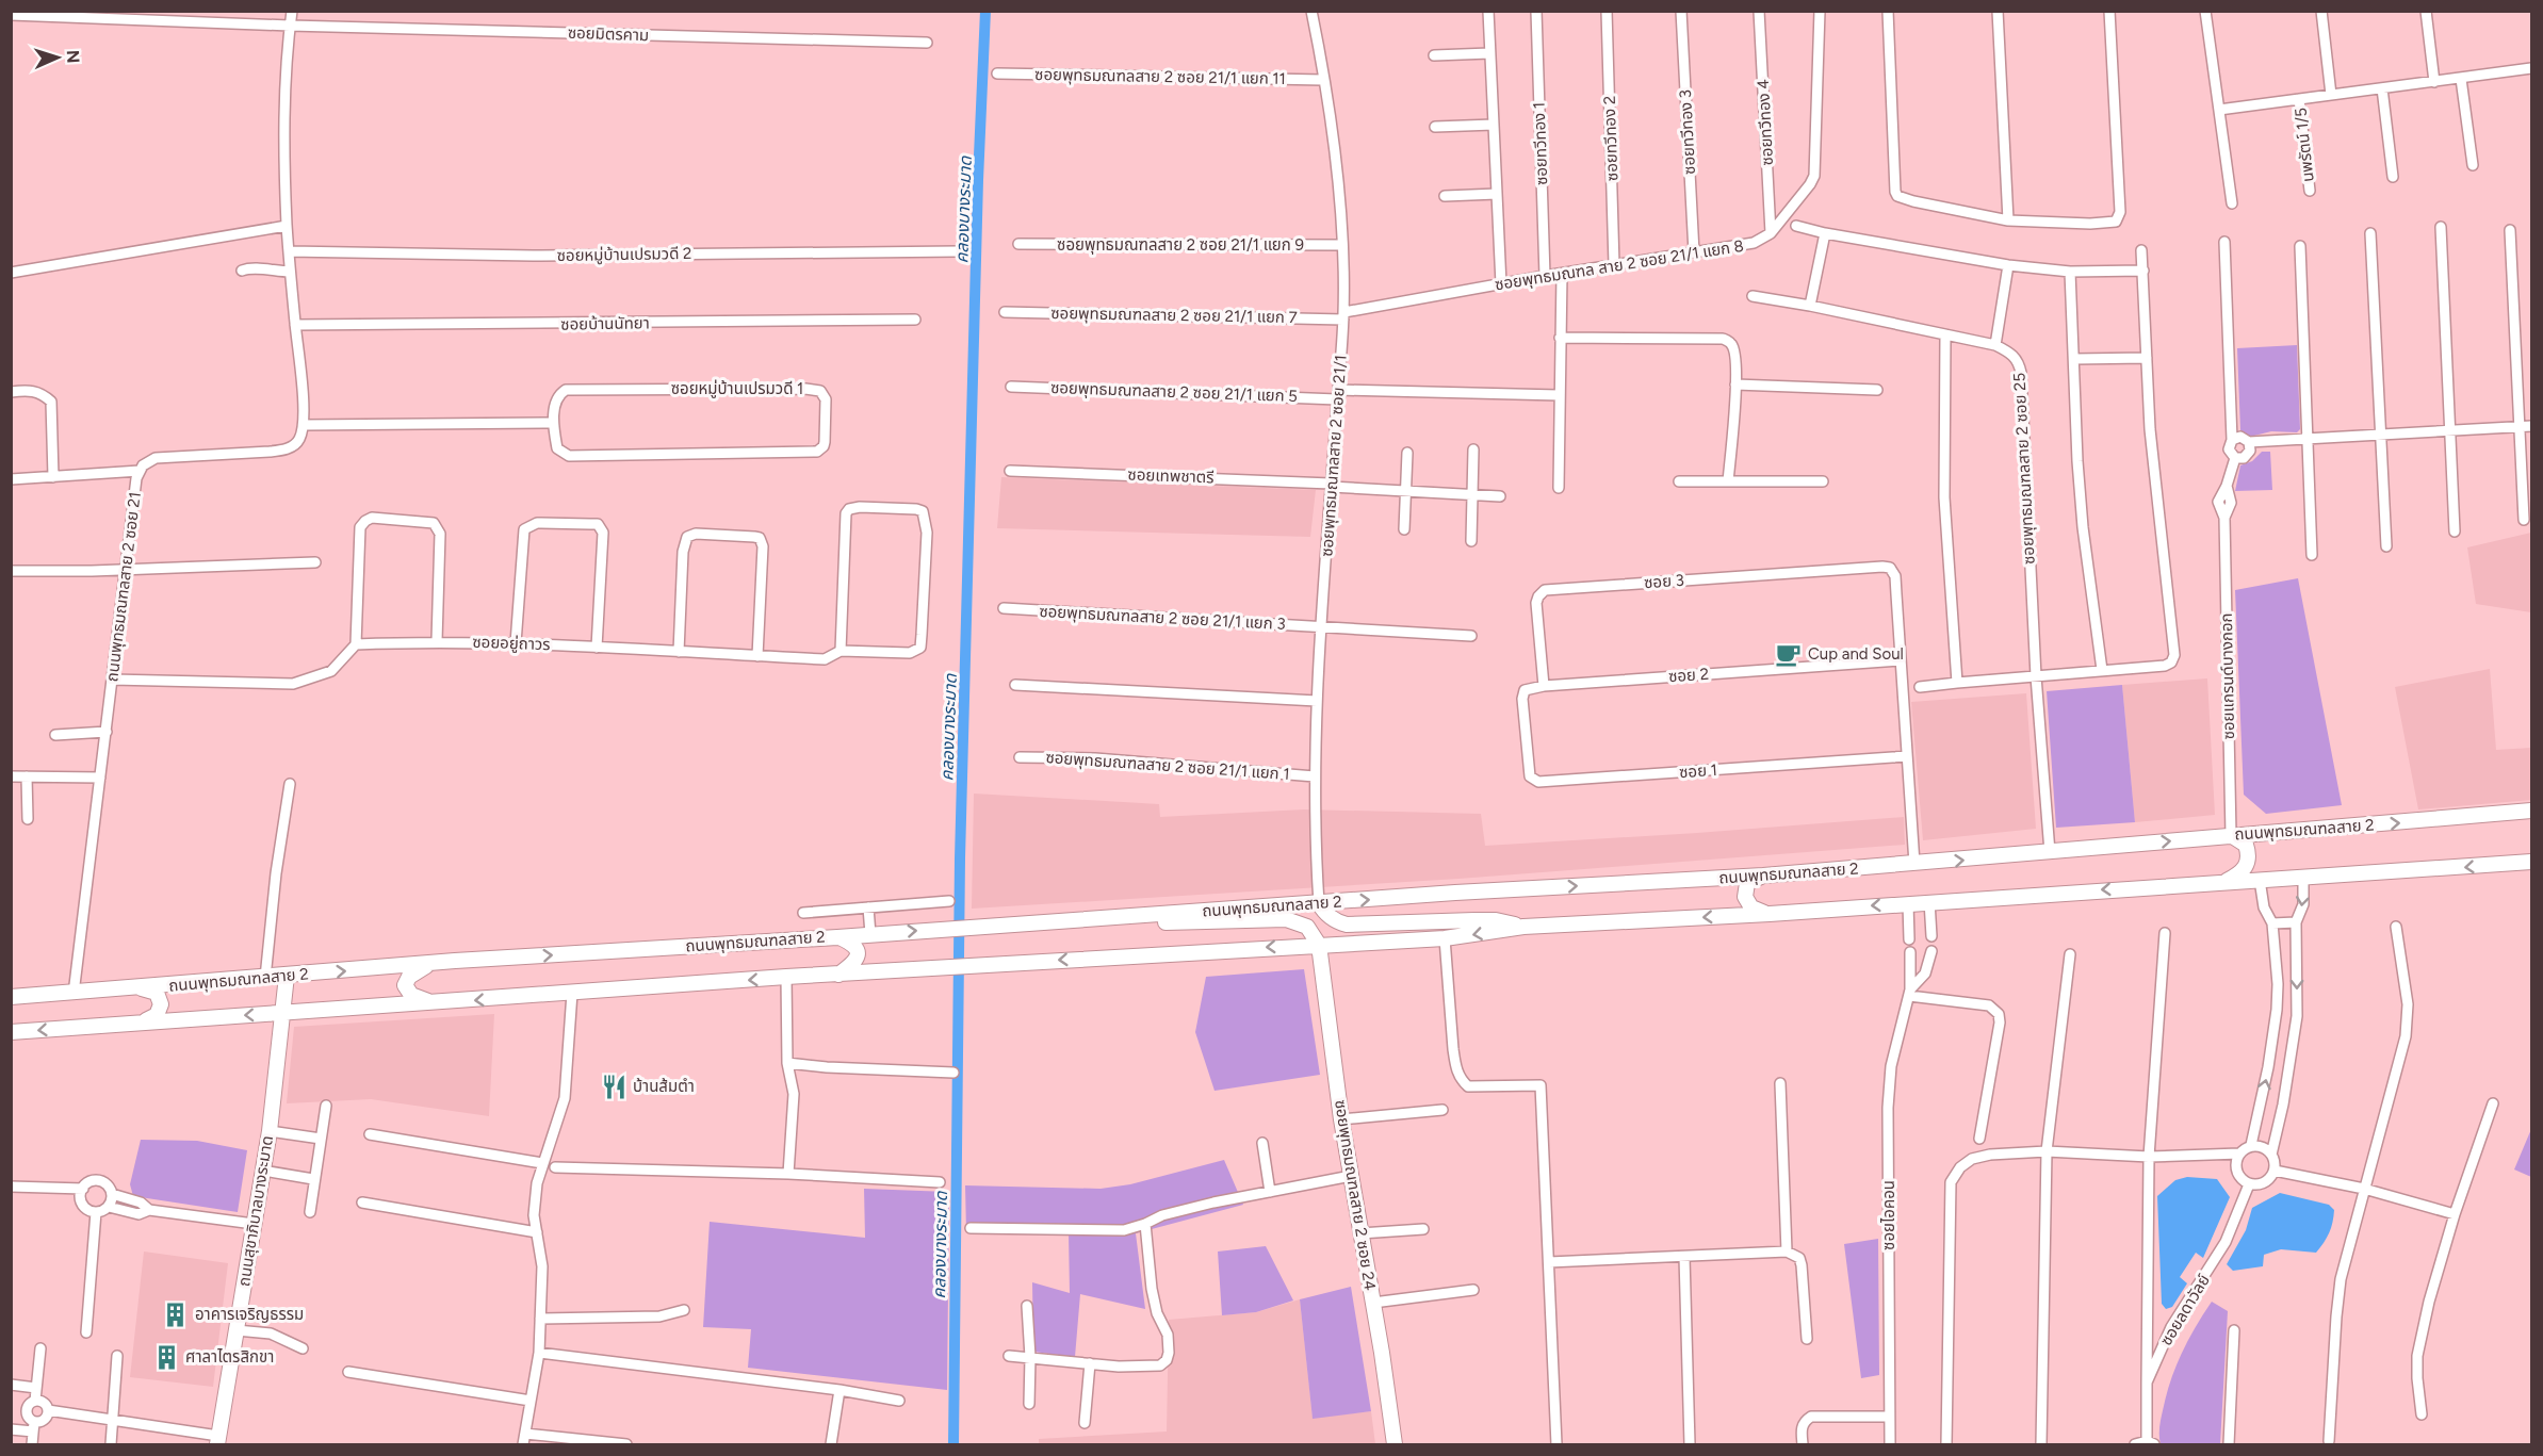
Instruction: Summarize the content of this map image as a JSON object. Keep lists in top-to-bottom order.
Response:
{
  "streets": {
    "main road": ["ถนนพุทธมณฑลสาย 2", "ซอยพุทธมณฑลสาย 2 ซอย 24", "ถนนสุขาภิบาลบางระมาด"],
    "street": [
      "ซอยมิตรคาม",
      "ซอยพุทธมณฑลสาย 2 ซอย 21/1 แยก 11",
      "ซอยทวีทอง 4",
      "ซอยทวีทอง 3",
      "ซอยทวีทอง 2",
      "ซอยทวีทอง 1",
      "นพรัตน์ 1/5",
      "ซอยพุทธมณฑลสาย 2 ซอย 21/1 แยก 9",
      "ซอยหมู่บ้านเปรมวดี 2",
      "ซอยพุทธมณฑล สาย 2 ซอย 21/1 แยก 8",
      "ซอยพุทธมณฑลสาย 2 ซอย 21/1 แยก 7",
      "ซอยบ้านนัทยา",
      "ซอยหมู่บ้านเปรมวดี 1",
      "ซอยพุทธมณฑลสาย 2 ซอย 21/1 แยก 5",
      "ซอยพุทธมณฑลสาย 2 ซอย 21/1",
      "ซอยพุทธมณฑลสาย 2 ซอย 25",
      "ซอยเทพชาตรี",
      "ซอย 3",
      "ถนนพุทธมณฑลสาย 2 ซอย 21",
      "ซอยพุทธมณฑลสาย 2 ซอย 21/1 แยก 3",
      "ซอยอยู่ถาวร",
      "ซอย 2",
      "ซอยแกรนด์บางกอก",
      "ซอยพุทธมณฑลสาย 2 ซอย 21/1 แยก 1",
      "ซอย 1",
      "ซอยไอคอน",
      "ซอยลดาวัลย์"
    ]
  },
  "crossings": [
    ["ซอยพุทธมณฑลสาย 2 ซอย 21/1 แยก 11", "ซอยพุทธมณฑลสาย 2 ซอย 21/1"],
    ["ซอยทวีทอง 4", "ซอยพุทธมณฑล สาย 2 ซอย 21/1 แยก 8"],
    ["ซอยทวีทอง 3", "ซอยพุทธมณฑล สาย 2 ซอย 21/1 แยก 8"],
    ["ซอยทวีทอง 2", "ซอยพุทธมณฑล สาย 2 ซอย 21/1 แยก 8"],
    ["ซอยทวีทอง 1", "ซอยพุทธมณฑล สาย 2 ซอย 21/1 แยก 8"],
    ["ซอยพุทธมณฑลสาย 2 ซอย 21/1 แยก 9", "ซอยพุทธมณฑลสาย 2 ซอย 21/1"],
    ["ซอยพุทธมณฑล สาย 2 ซอย 21/1 แยก 8", "ซอยพุทธมณฑลสาย 2 ซอย 21/1 แยก 7"],
    ["ซอยพุทธมณฑล สาย 2 ซอย 21/1 แยก 8", "ซอยพุทธมณฑลสาย 2 ซอย 21/1"],
    ["ซอยพุทธมณฑลสาย 2 ซอย 21/1 แยก 7", "ซอยพุทธมณฑลสาย 2 ซอย 21/1"],
    ["ซอยพุทธมณฑลสาย 2 ซอย 21/1 แยก 5", "ซอยพุทธมณฑลสาย 2 ซอย 21/1"],
    ["ซอยพุทธมณฑลสาย 2 ซอย 21/1", "ซอยเทพชาตรี"],
    ["ซอยพุทธมณฑลสาย 2 ซอย 21/1", "ซอยพุทธมณฑลสาย 2 ซอย 21/1 แยก 3"],
    ["ซอยพุทธมณฑลสาย 2 ซอย 21/1", "ซอยพุทธมณฑลสาย 2 ซอย 21/1 แยก 1"],
    ["ซอยพุทธมณฑลสาย 2 ซอย 21/1", "ถนนพุทธมณฑลสาย 2"],
    ["ซอยพุทธมณฑลสาย 2 ซอย 25", "ถนนพุทธมณฑลสาย 2"],
    ["ซอย 3", "ซอย 2"],
    ["ซอย 3", "ซอย 1"],
    ["ถนนพุทธมณฑลสาย 2 ซอย 21", "ถนนพุทธมณฑลสาย 2"],
    ["ซอย 2", "ซอย 1"],
    ["ซอยแกรนด์บางกอก", "ถนนพุทธมณฑลสาย 2"],
    ["ถนนพุทธมณฑลสาย 2", "ซอยพุทธมณฑลสาย 2 ซอย 24"],
    ["ถนนพุทธมณฑลสาย 2", "ถนนสุขาภิบาลบางระมาด"]
  ],
  "water": ["คลองบางระมาด"],
  "places": {
    "cafe": ["Cup and Soul"],
    "restaurant": ["บ้านส้มตำ"],
    "building": ["อาคารเจริญธรรม", "ศาลาไตรสิกขา"]
  },
  "north": "right"
}
